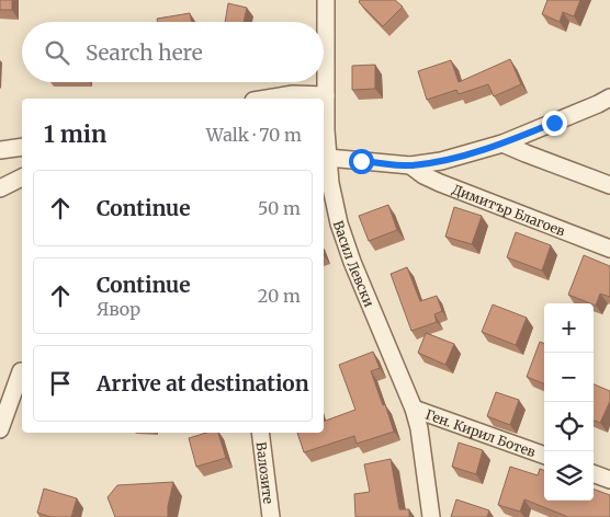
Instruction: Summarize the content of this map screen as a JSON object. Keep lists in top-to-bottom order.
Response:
{
  "streets": {
    "street": [
      "Димитър Благоев",
      "Васил Левски",
      "Ген. Кирил Ботев",
      "Валозите"
    ]
  },
  "crossings": [
    ["Димитър Благоев", "Васил Левски"],
    ["Васил Левски", "Ген. Кирил Ботев"]
  ],
  "page": {
    "search": "Search here",
    "heading": ["1 min", "Walk · 70 m"],
    "list": [
      ["Continue", "50 m"],
      ["Continue", "Явор", "20 m"],
      "Arrive at destination"
    ],
    "map_buttons": ["+", "−"]
  }
}
